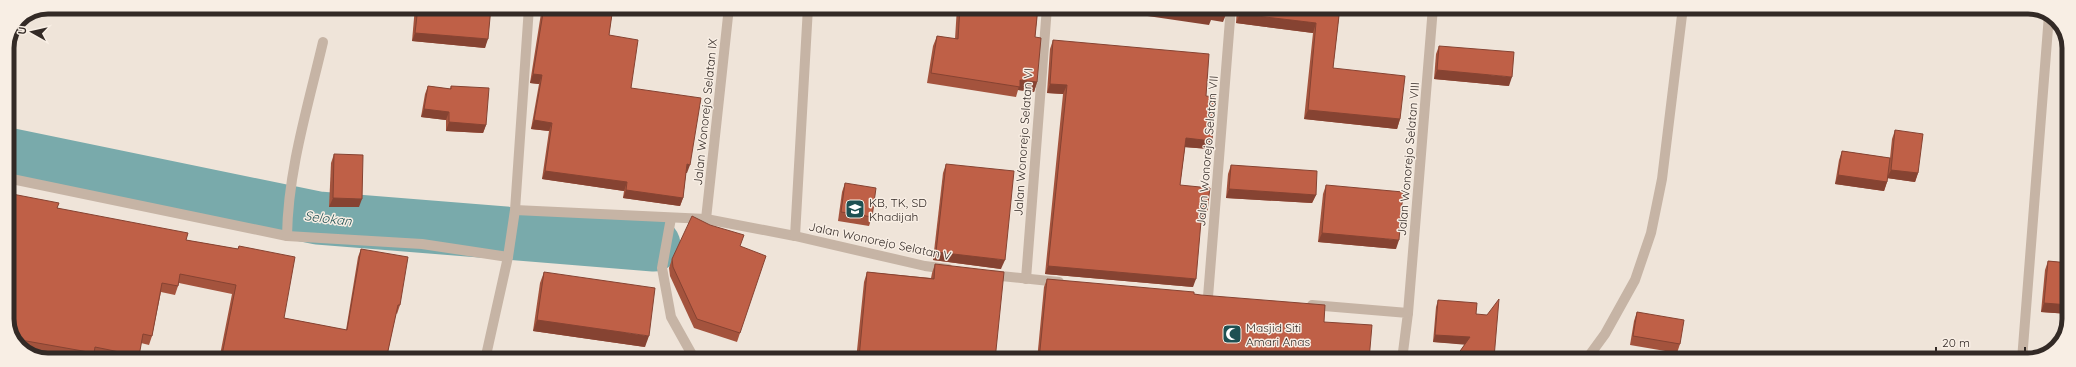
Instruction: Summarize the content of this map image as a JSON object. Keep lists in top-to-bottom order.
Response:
{
  "streets": {
    "street": [
      "Jalan Wonorejo Selatan IX",
      "Jalan Wonorejo Selatan VI",
      "Jalan Wonorejo Selatan VII",
      "Jalan Wonorejo Selatan VIII",
      "Jalan Wonorejo Selatan V"
    ]
  },
  "crossings": [
    ["Jalan Wonorejo Selatan IX", "Jalan Wonorejo Selatan V"]
  ],
  "water": ["Selokan"],
  "places": {
    "school or university": ["KB, TK, SD Khadijah"],
    "mosque": ["Masjid Siti Amari Anas"]
  },
  "scale_bar": "20 m",
  "north": "left"
}
